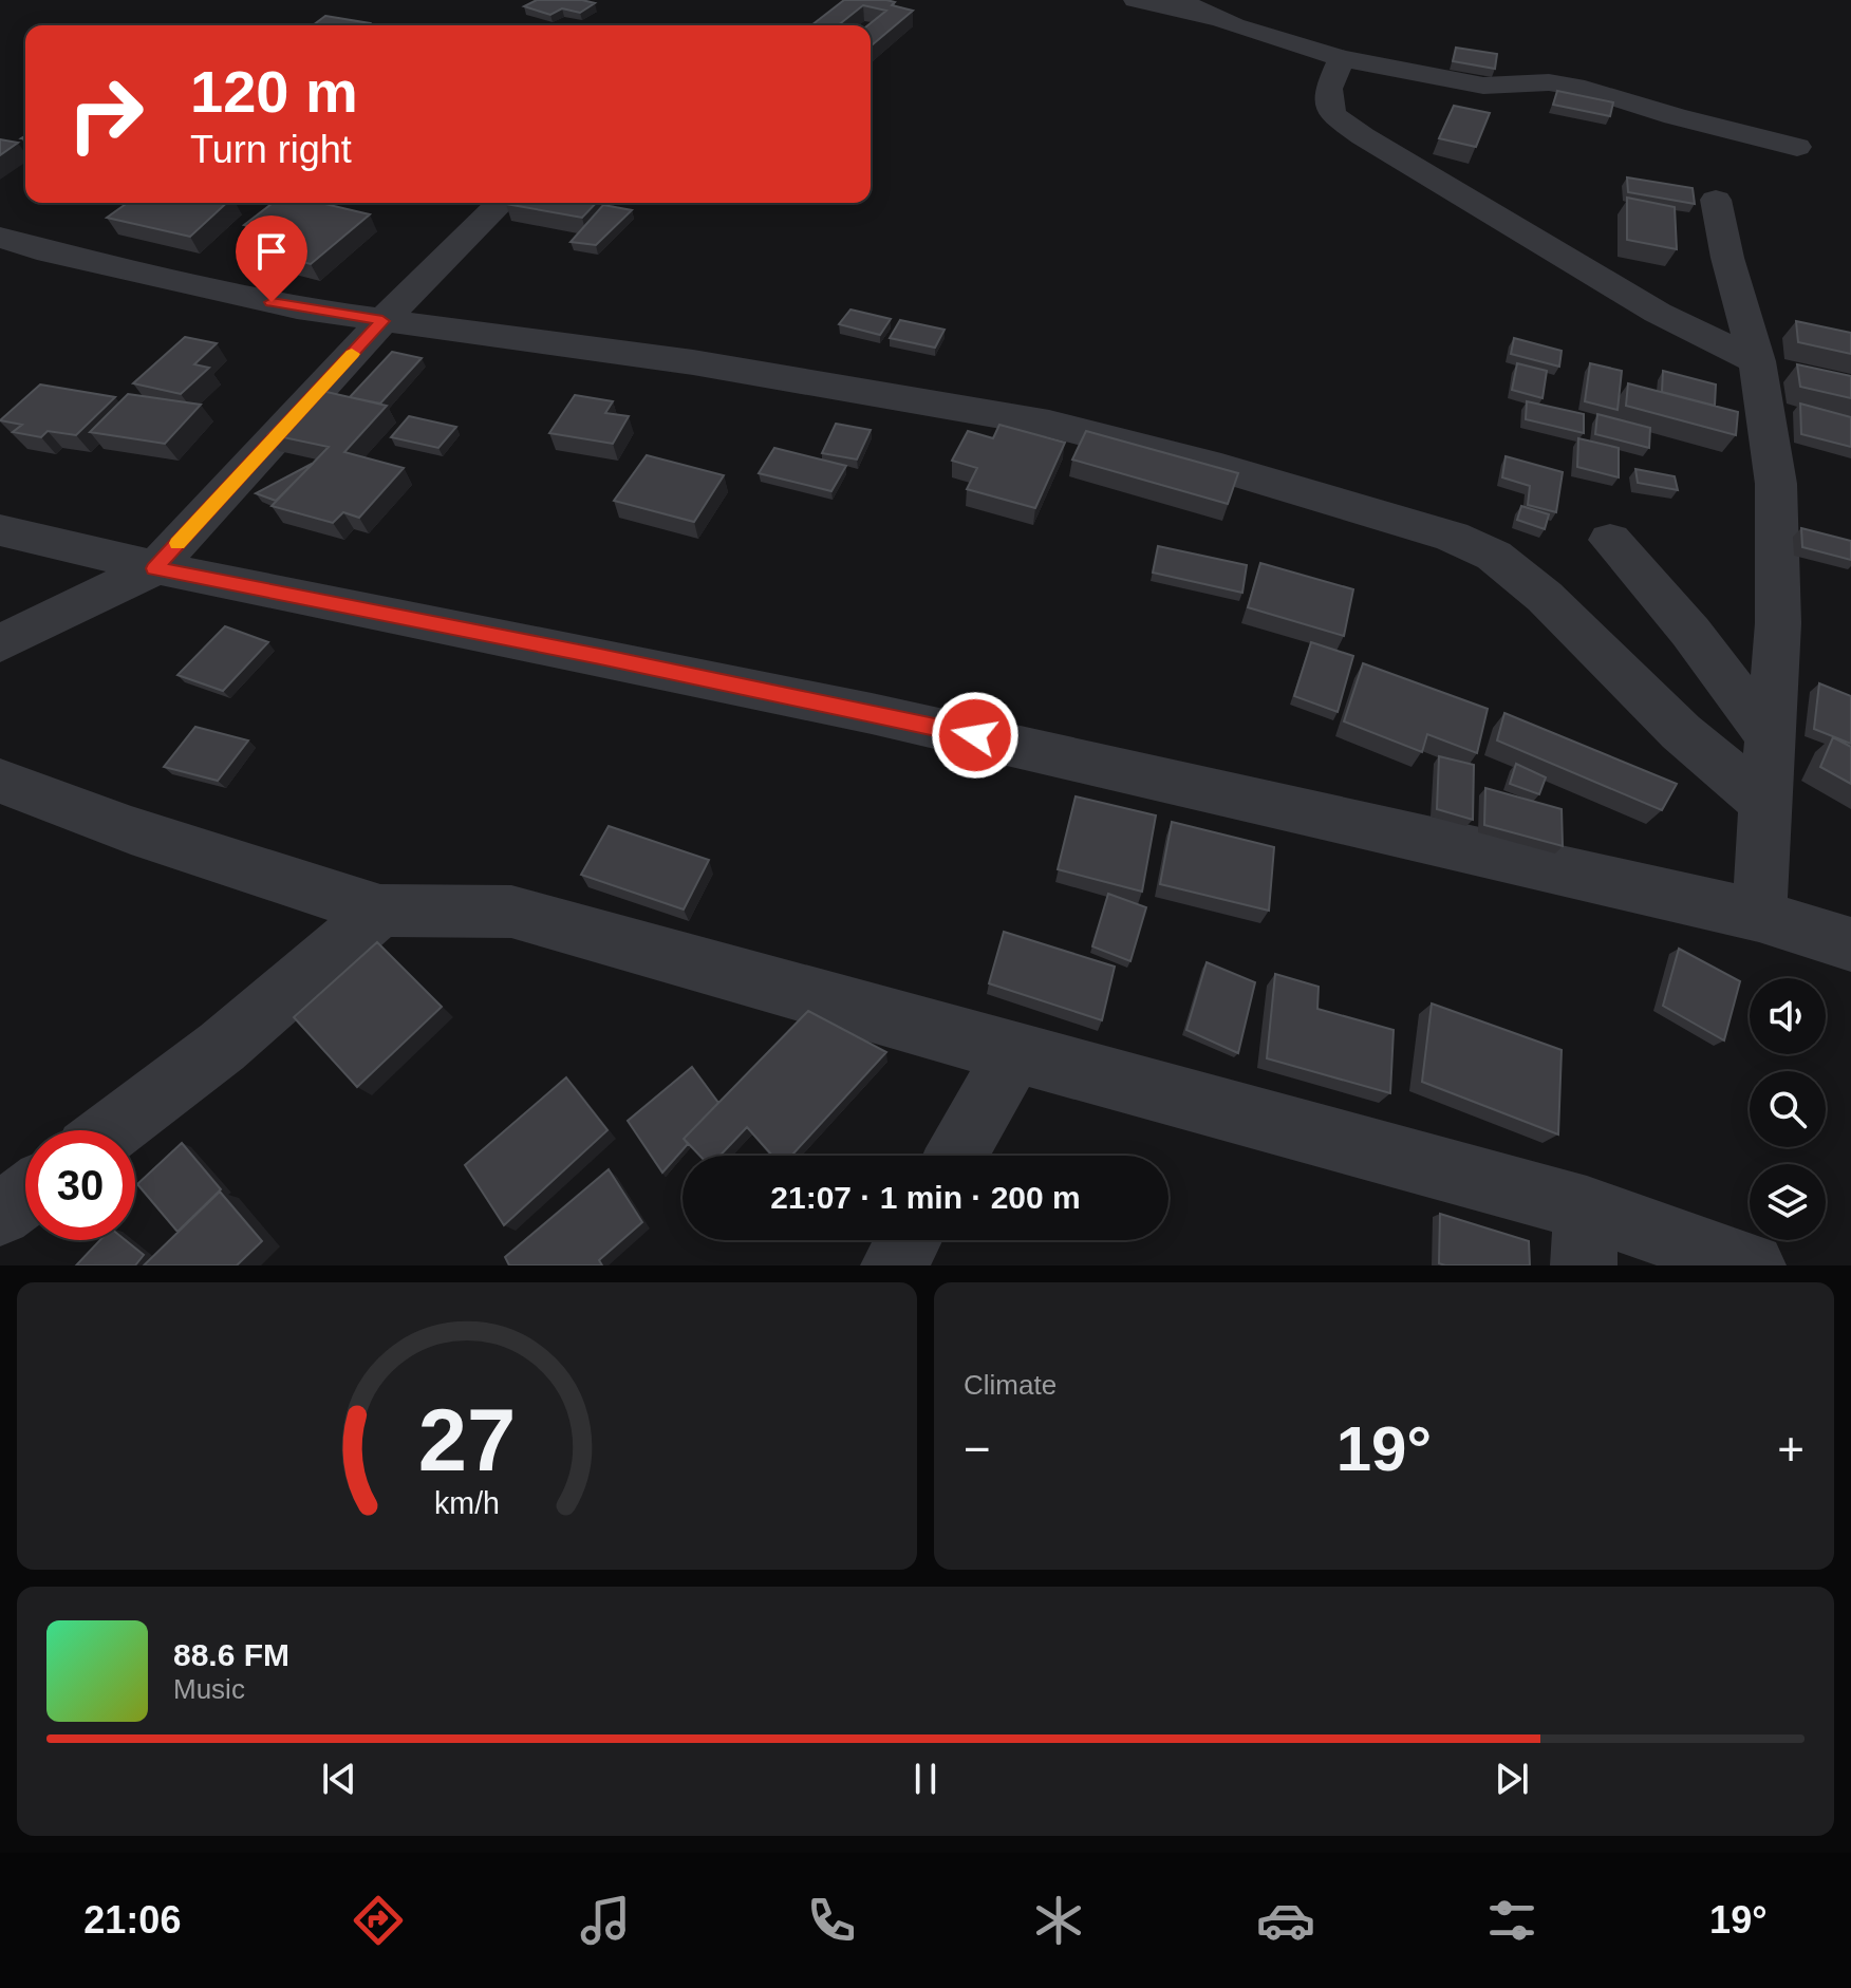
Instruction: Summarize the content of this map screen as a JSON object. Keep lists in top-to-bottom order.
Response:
{
  "page": {
    "turn": ["120 m", "Turn right"],
    "limit": "30",
    "trip": "21:07 · 1 min · 200 m",
    "tile": "Climate",
    "heat": ["−", "19°", "+"],
    "song": ["88.6 FM", "Music"],
    "tabs": ["21:06", "19°"],
    "gauge": ["27", "km/h"]
  }
}
